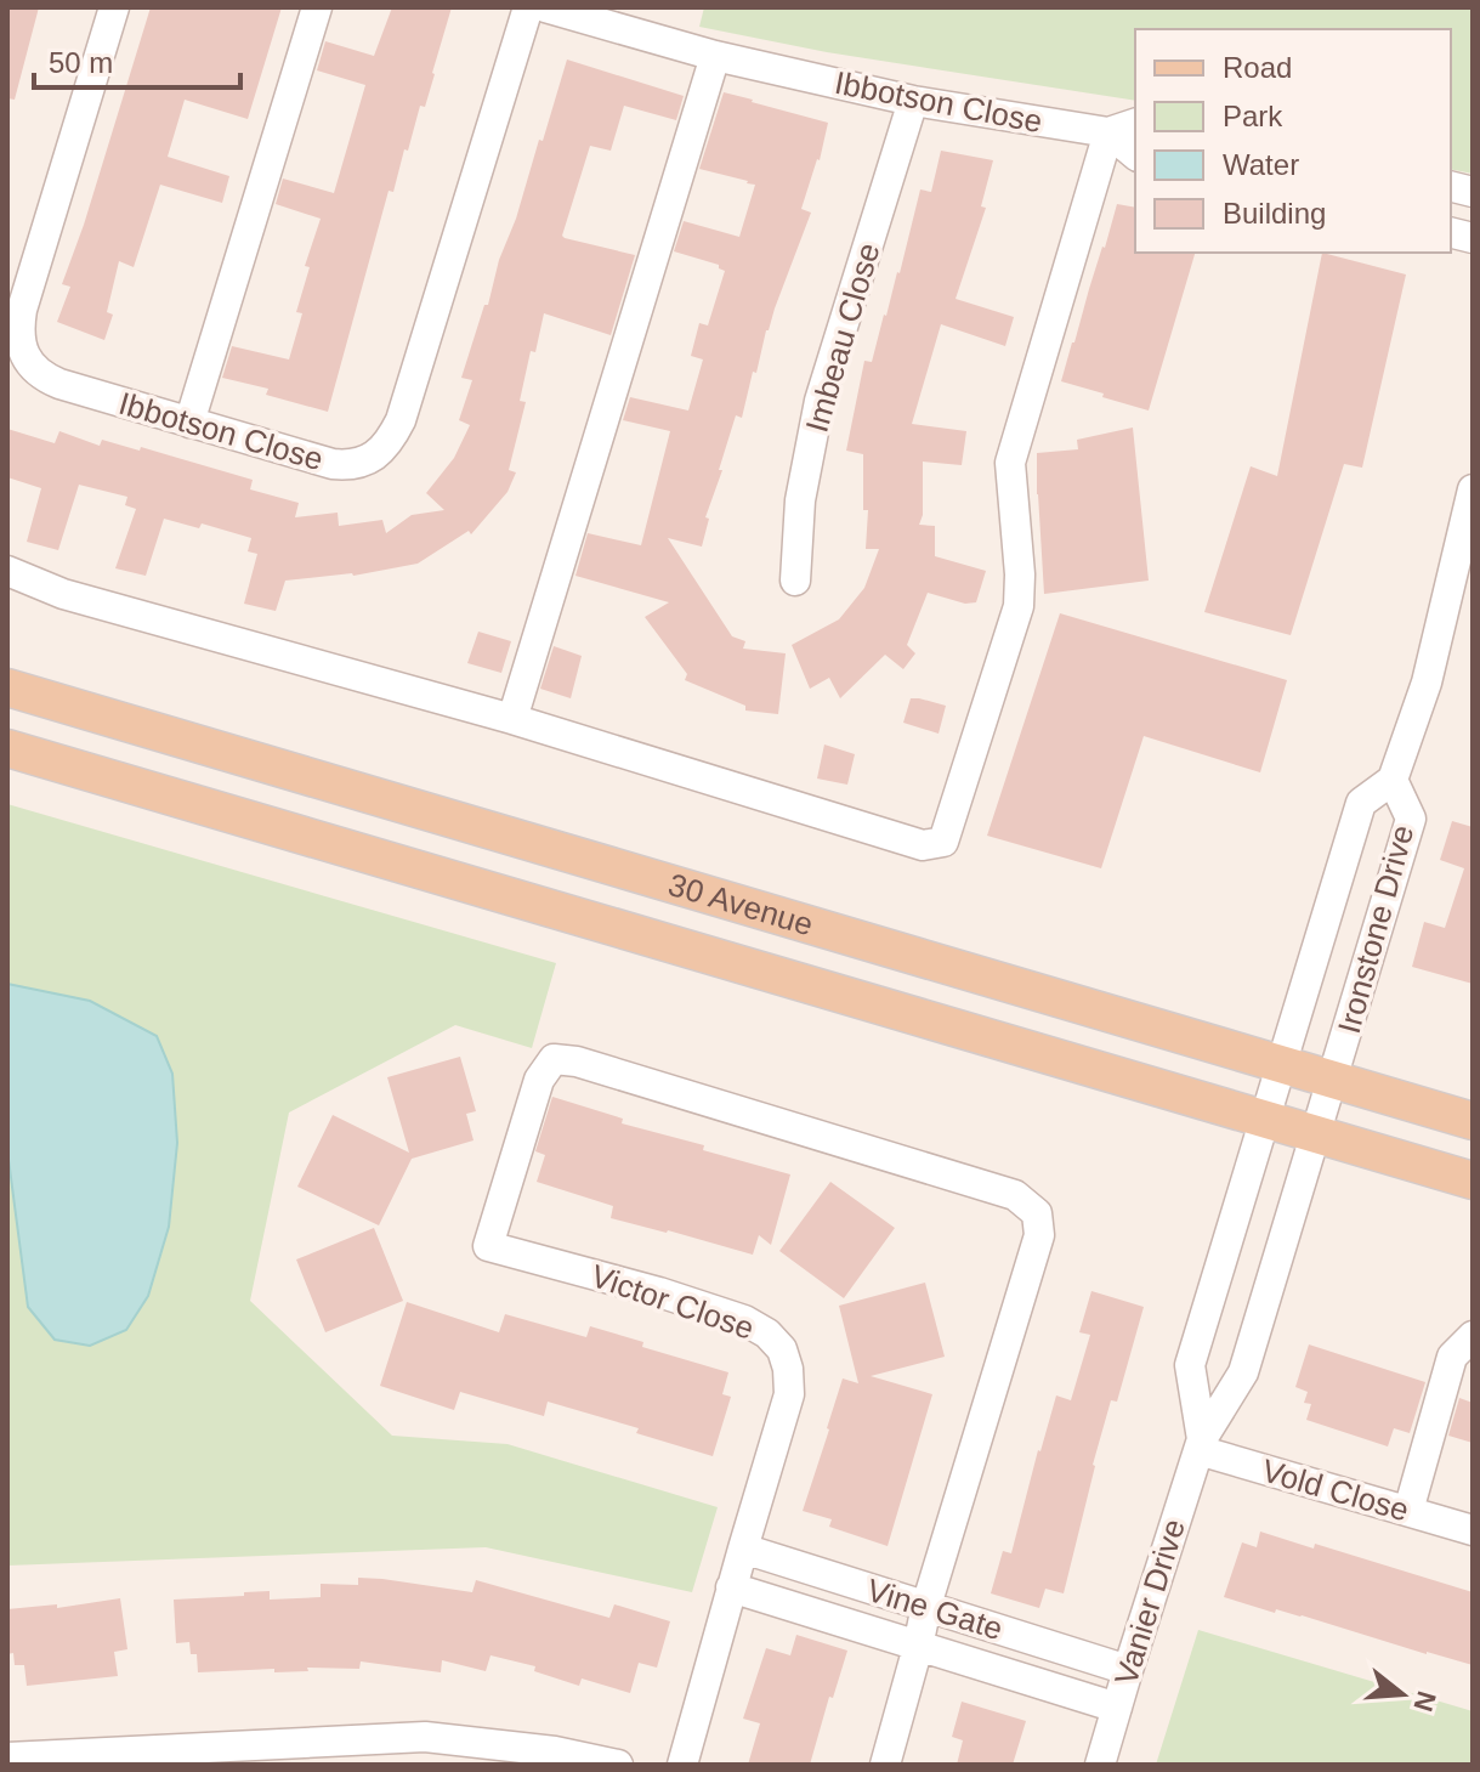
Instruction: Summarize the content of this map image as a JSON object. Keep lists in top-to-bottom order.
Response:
{
  "streets": {
    "main road": ["30 Avenue"],
    "street": [
      "Ibbotson Close",
      "Imbeau Close",
      "Ironstone Drive",
      "Victor Close",
      "Vold Close",
      "Vanier Drive",
      "Vine Gate"
    ]
  },
  "crossings": [
    ["Ibbotson Close", "Imbeau Close"],
    ["30 Avenue", "Ironstone Drive"],
    ["30 Avenue", "Vanier Drive"],
    ["Ironstone Drive", "Vanier Drive"],
    ["Victor Close", "Vine Gate"],
    ["Vold Close", "Vanier Drive"],
    ["Vanier Drive", "Vine Gate"]
  ],
  "legend": [
    "Road",
    "Park",
    "Water",
    "Building"
  ],
  "scale_bar": "50 m",
  "north": "right"
}
